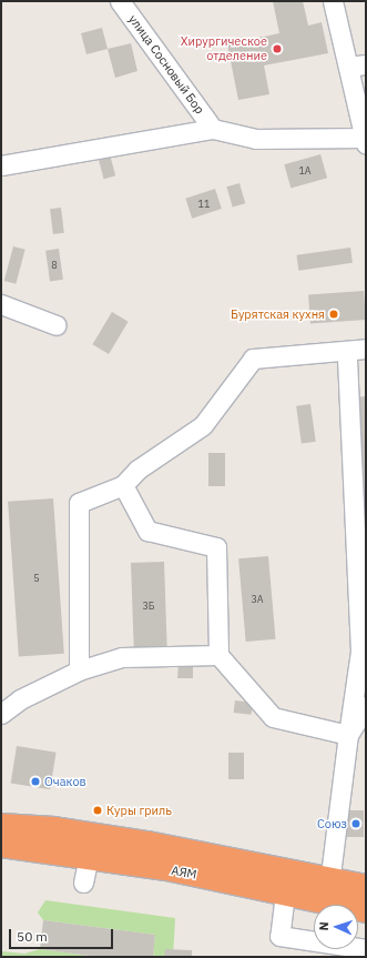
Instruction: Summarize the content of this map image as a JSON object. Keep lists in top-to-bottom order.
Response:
{
  "streets": {
    "highway": ["АЯМ"],
    "street": ["улица Сосновый Бор"]
  },
  "places": [
    "Хирургическое отделение",
    "Бурятская кухня",
    "Очаков",
    "Куры гриль",
    "Союз"
  ],
  "house_numbers": [
    "1А",
    "11",
    "8",
    "5",
    "3А",
    "3Б"
  ],
  "scale_bar": "50 m",
  "north": "left"
}
